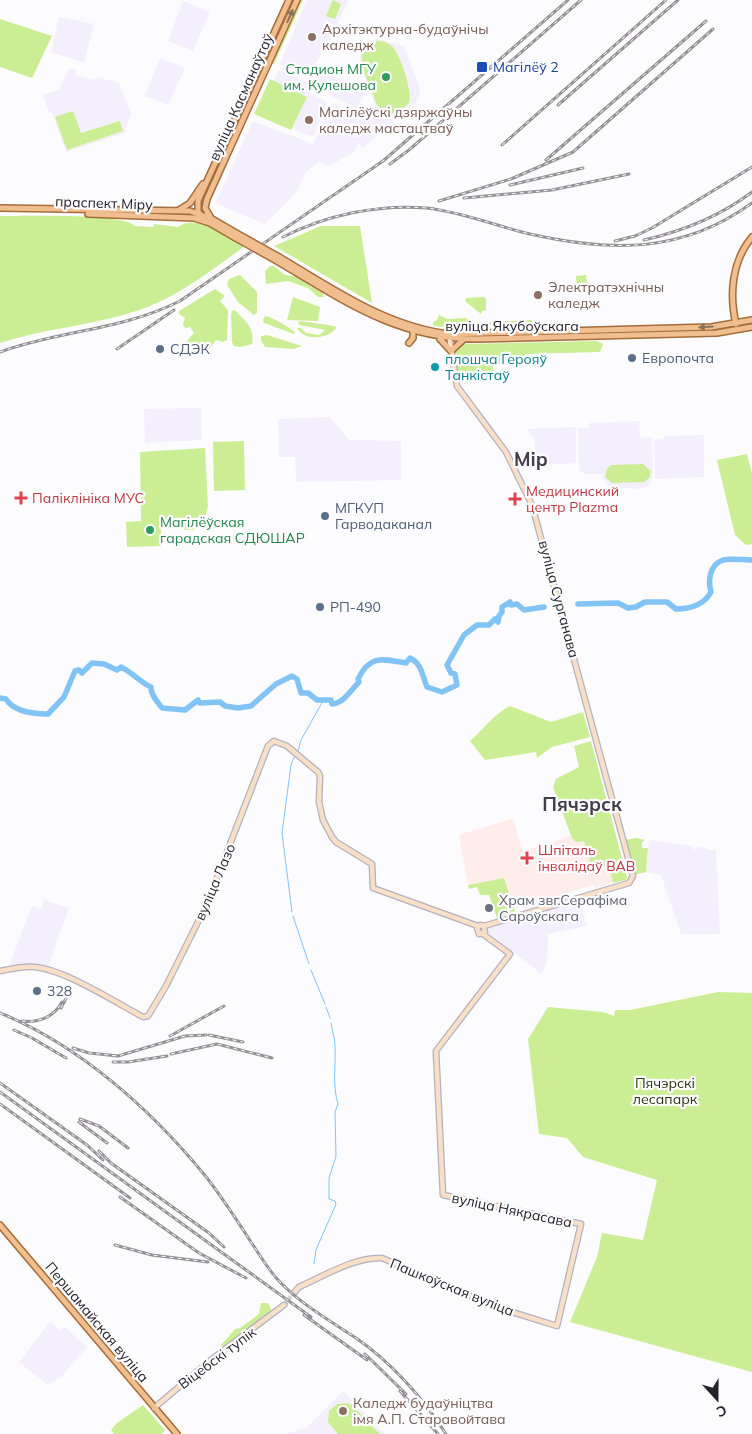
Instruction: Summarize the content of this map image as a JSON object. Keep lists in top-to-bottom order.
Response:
{
  "streets": {
    "main road": [
      "вуліца Касманаўтаў",
      "праспект Міру",
      "вуліца Якубоўскага",
      "вуліца Сурганава",
      "вуліца Лазо",
      "вуліца Някрасава",
      "Пашкоўская вуліца",
      "Першамайская вуліца",
      "Віцебскі тупік"
    ]
  },
  "crossings": [
    ["вуліца Касманаўтаў", "праспект Міру"],
    ["праспект Міру", "вуліца Якубоўскага"],
    ["вуліца Якубоўскага", "вуліца Сурганава"],
    ["вуліца Сурганава", "вуліца Лазо"],
    ["вуліца Сурганава", "вуліца Някрасава"],
    ["вуліца Лазо", "вуліца Някрасава"],
    ["вуліца Някрасава", "Пашкоўская вуліца"],
    ["Першамайская вуліца", "Віцебскі тупік"]
  ],
  "districts": ["Мір", "Пячэрск"],
  "parks": ["Пячэрскі лесапарк"],
  "places": {
    "other": [
      "Архітэктурна-будаўнічы каледж",
      "Стадион МГУ им. Кулешова",
      "Магілёўскі дзяржаўны каледж мастацтваў",
      "Электратэхнічны каледж",
      "СДЭК",
      "Европочта",
      "плошча Герояў Танкістаў",
      "МГКУП Гарводаканал",
      "Магілёўская гарадская СДЮШАР",
      "РП-490",
      "Храм звг.Серафіма Сароўскага",
      "328",
      "Каледж будаўніцтва імя А.П. Старавойтава"
    ],
    "transit": ["Магілёў 2"],
    "health": ["Паліклініка МУС", "Медицинский центр Plazma", "Шпіталь інвалідаў ВАВ"]
  },
  "north": "bottom"
}
